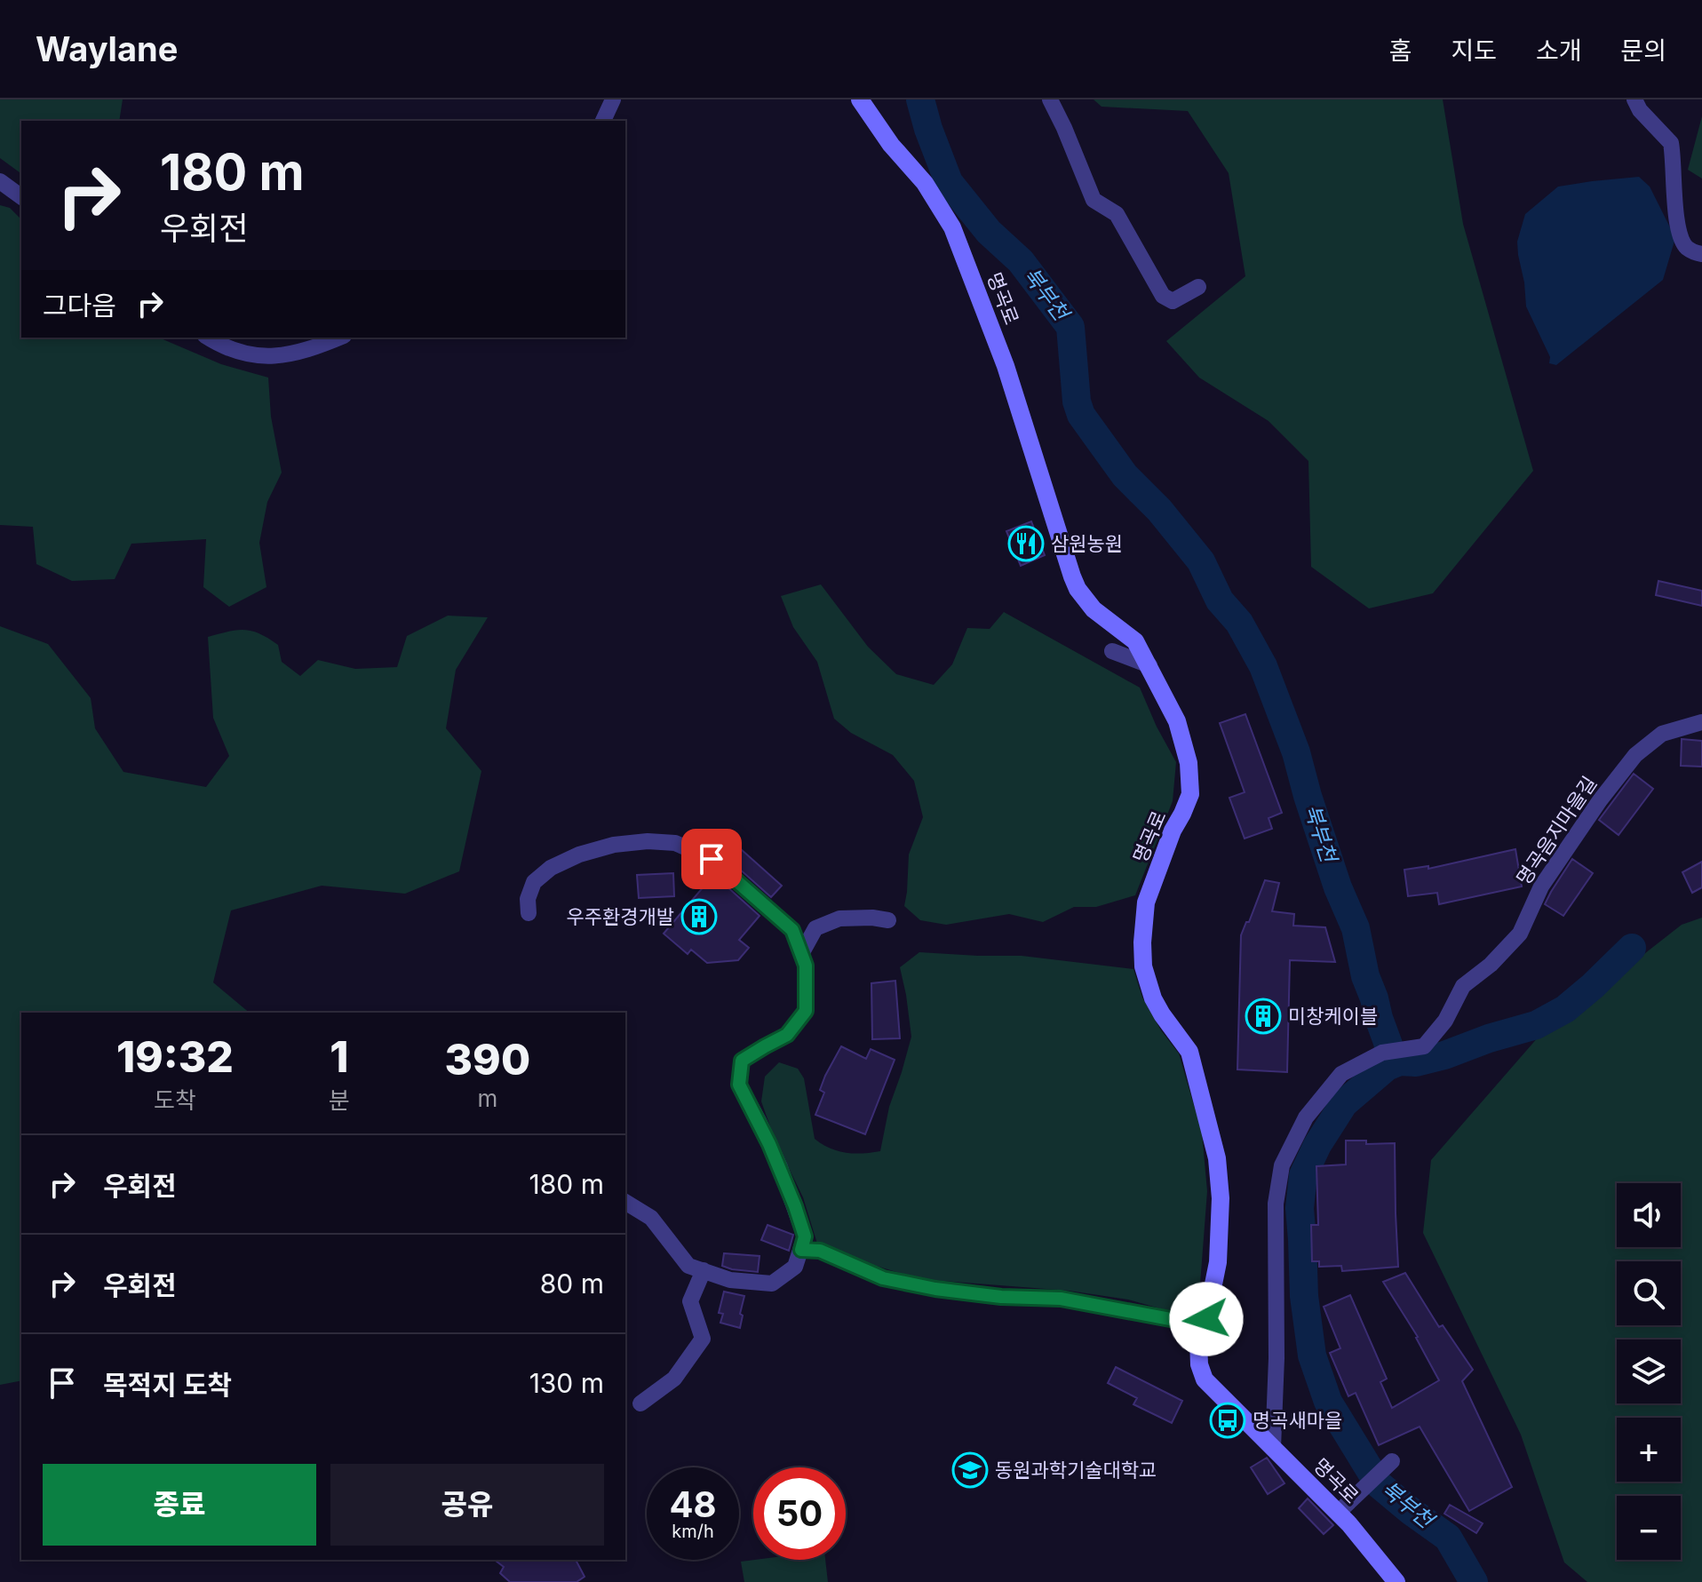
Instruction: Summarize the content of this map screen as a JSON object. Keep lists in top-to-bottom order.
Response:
{
  "streets": {
    "main road": ["명곡로"],
    "street": ["명곡음지마을길"]
  },
  "crossings": [
    ["명곡로", "명곡음지마을길"]
  ],
  "water": ["북부천"],
  "places": {
    "restaurant": ["삼원농원"],
    "building": ["우주환경개발", "미창케이블"],
    "bus stop": ["명곡새마을"],
    "school or university": ["동원과학기술대학교"]
  },
  "page": {
    "header": "Waylane",
    "nav": [
      "홈",
      "지도",
      "소개",
      "문의"
    ],
    "turn": ["180 m", "우회전"],
    "then": "그다음",
    "eta": [
      "19:32",
      "도착",
      "1",
      "분",
      "390",
      "m"
    ],
    "list": [
      {
        "name": "우회전",
        "value": "180 m"
      },
      {
        "name": "우회전",
        "value": "80 m"
      },
      {
        "name": "목적지 도착",
        "value": "130 m"
      }
    ],
    "map_buttons": ["+", "−"],
    "buttons": ["종료", "공유"],
    "speed": "48 km/h",
    "limit": "50"
  }
}
